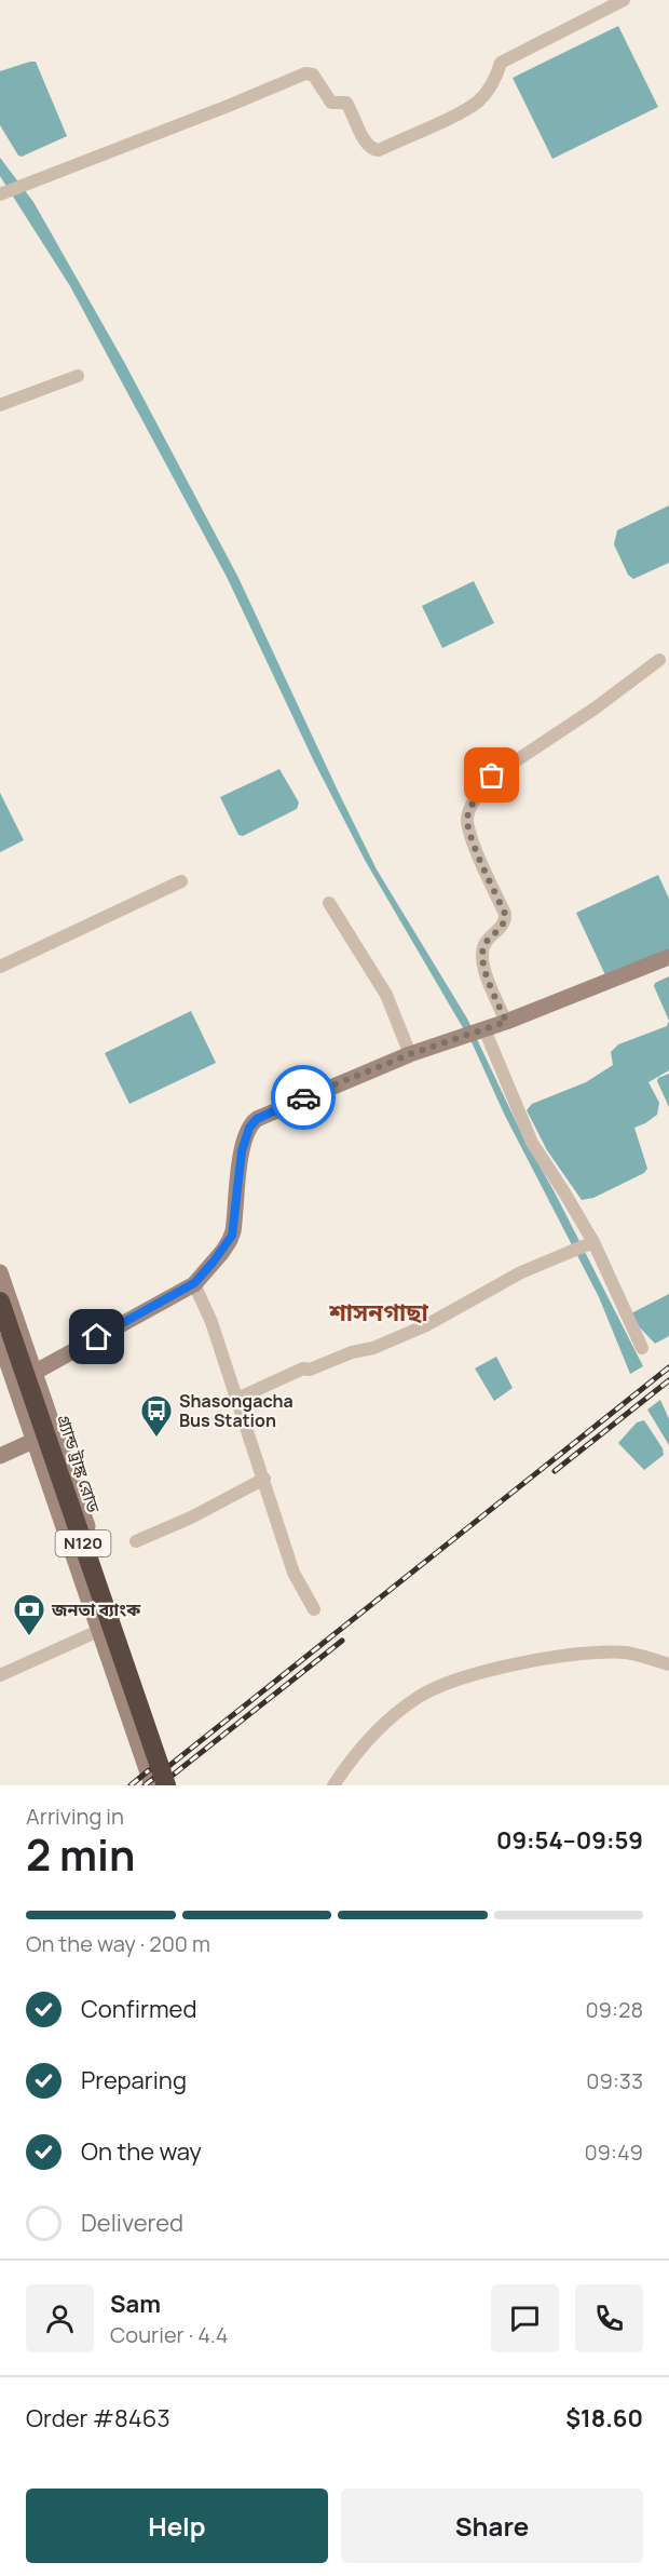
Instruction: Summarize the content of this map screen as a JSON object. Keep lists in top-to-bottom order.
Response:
{
  "streets": {
    "highway": ["গ্র্যান্ড ট্রাঙ্ক রোড", "N120"]
  },
  "districts": ["শাসনগাছা"],
  "places": {
    "bus stop": ["Shasongacha Bus Station"],
    "bank": ["জনতা ব্যাংক"]
  },
  "page": {
    "heading": ["2 min", "Arriving in", "09:54–09:59"],
    "panel": [
      "Sam",
      "Courier · 4.4",
      "Order #8463",
      "$18.60"
    ],
    "bar": "On the way · 200 m",
    "list": [
      ["Confirmed", "09:28"],
      ["Preparing", "09:33"],
      ["On the way", "09:49"],
      "Delivered"
    ],
    "buttons": ["Help", "Share"]
  }
}
